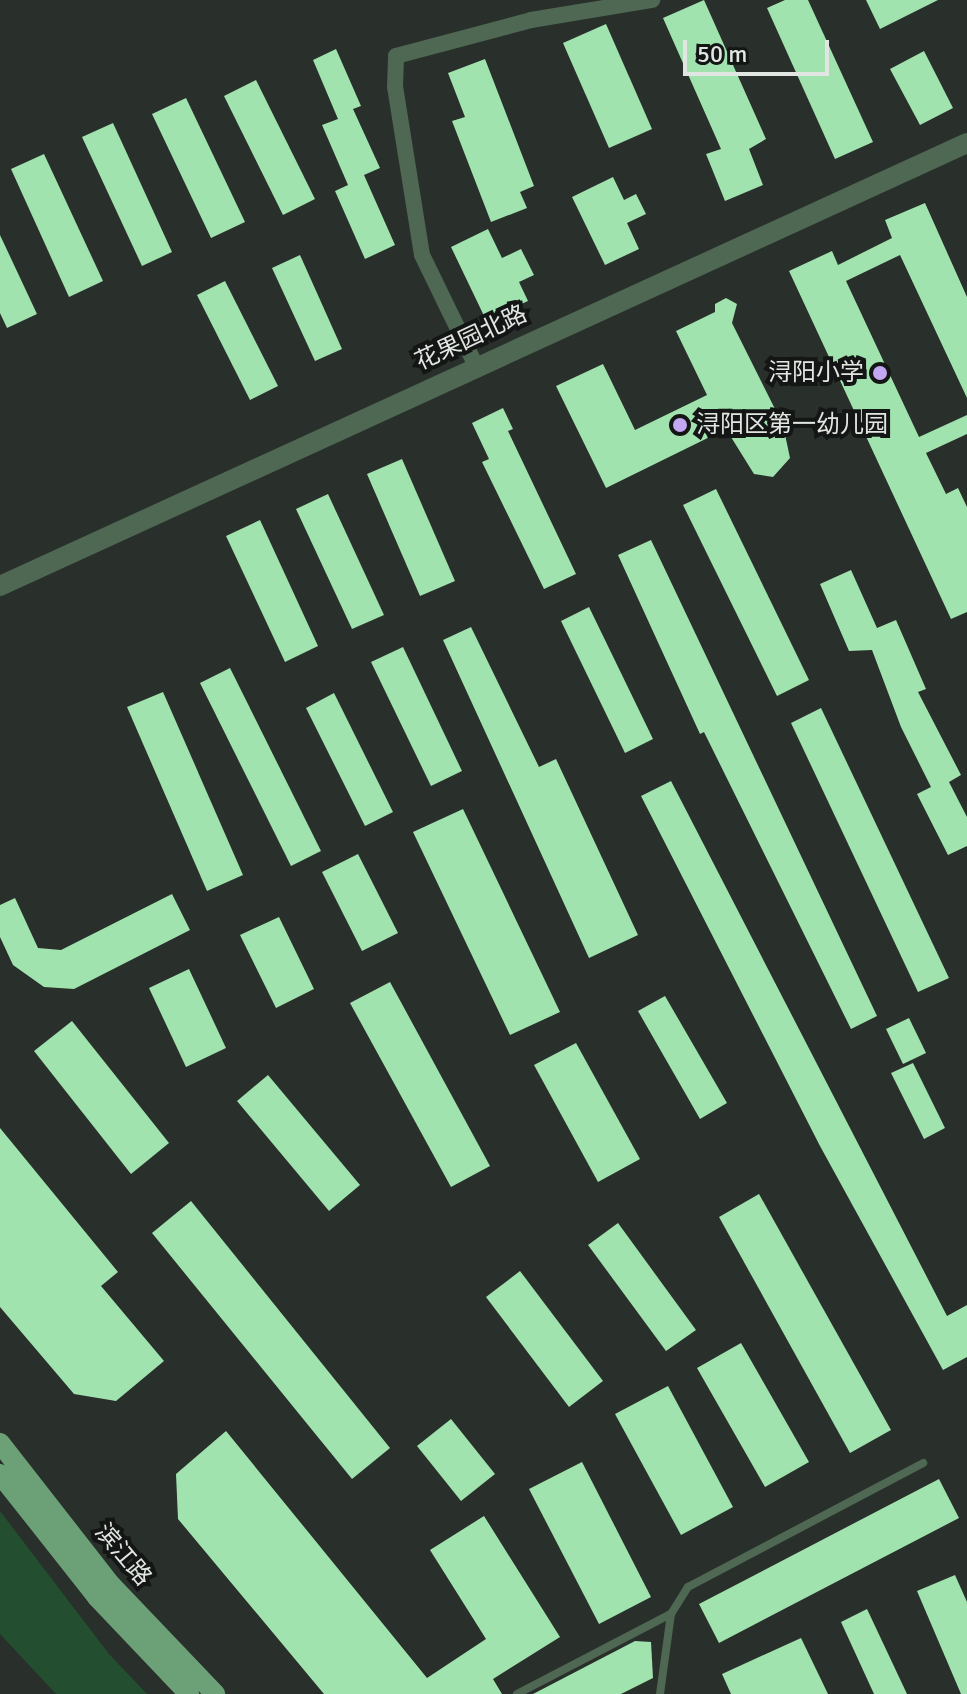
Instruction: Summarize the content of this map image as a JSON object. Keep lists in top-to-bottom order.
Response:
{
  "streets": {
    "main road": ["滨江路"],
    "street": ["花果园北路"]
  },
  "places": ["浔阳小学", "浔阳区第一幼儿园"],
  "scale_bar": "50 m"
}
